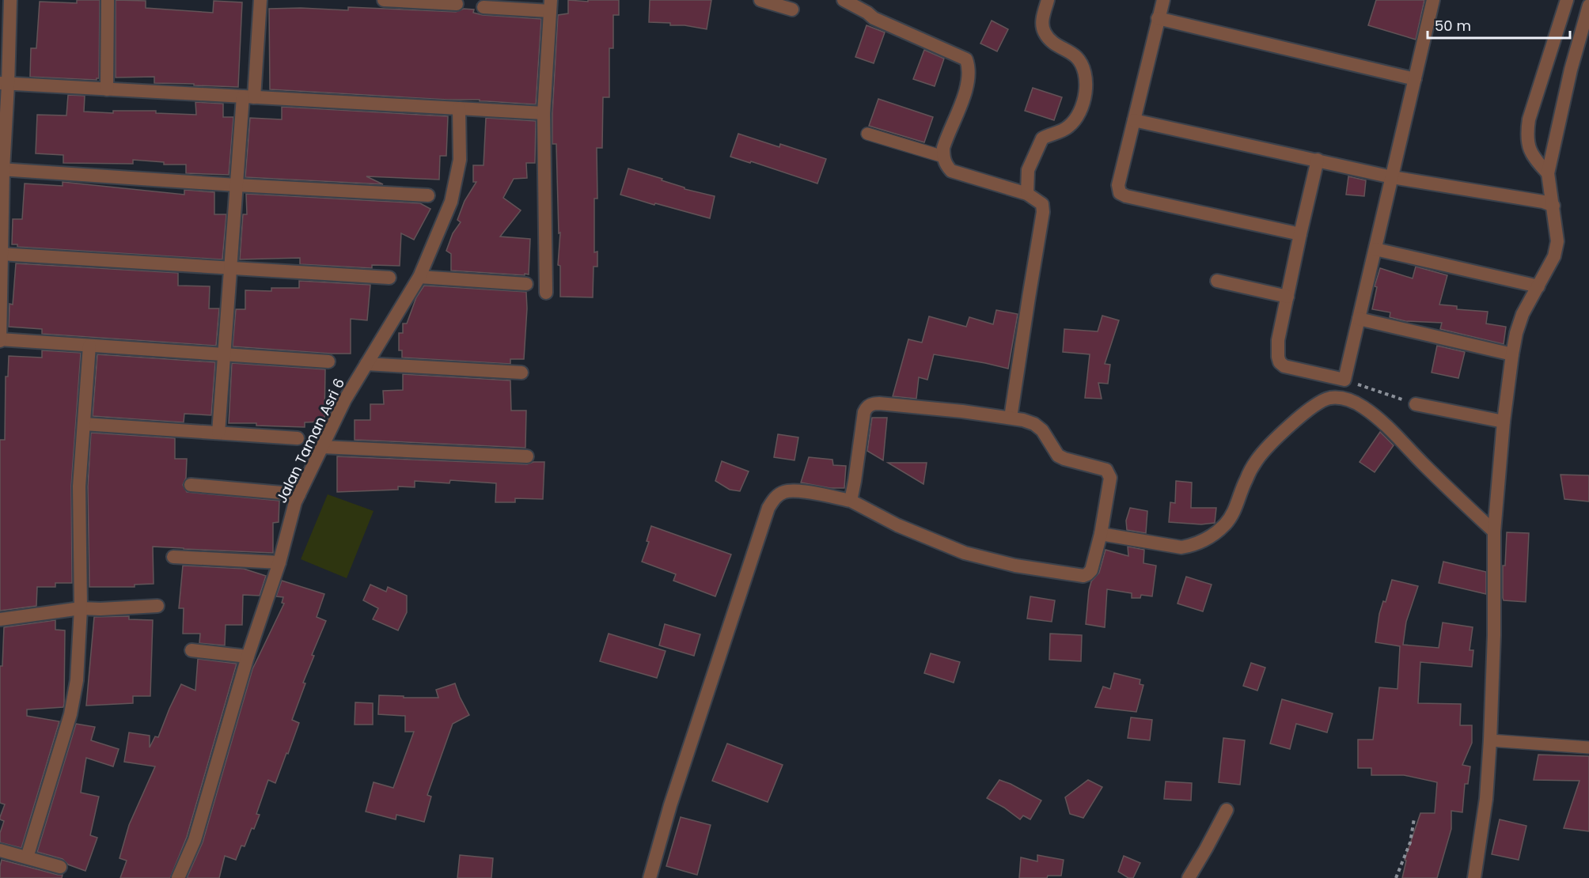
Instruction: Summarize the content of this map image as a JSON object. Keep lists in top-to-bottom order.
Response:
{
  "streets": {
    "street": ["Jalan Taman Asri 6"]
  },
  "scale_bar": "50 m"
}
